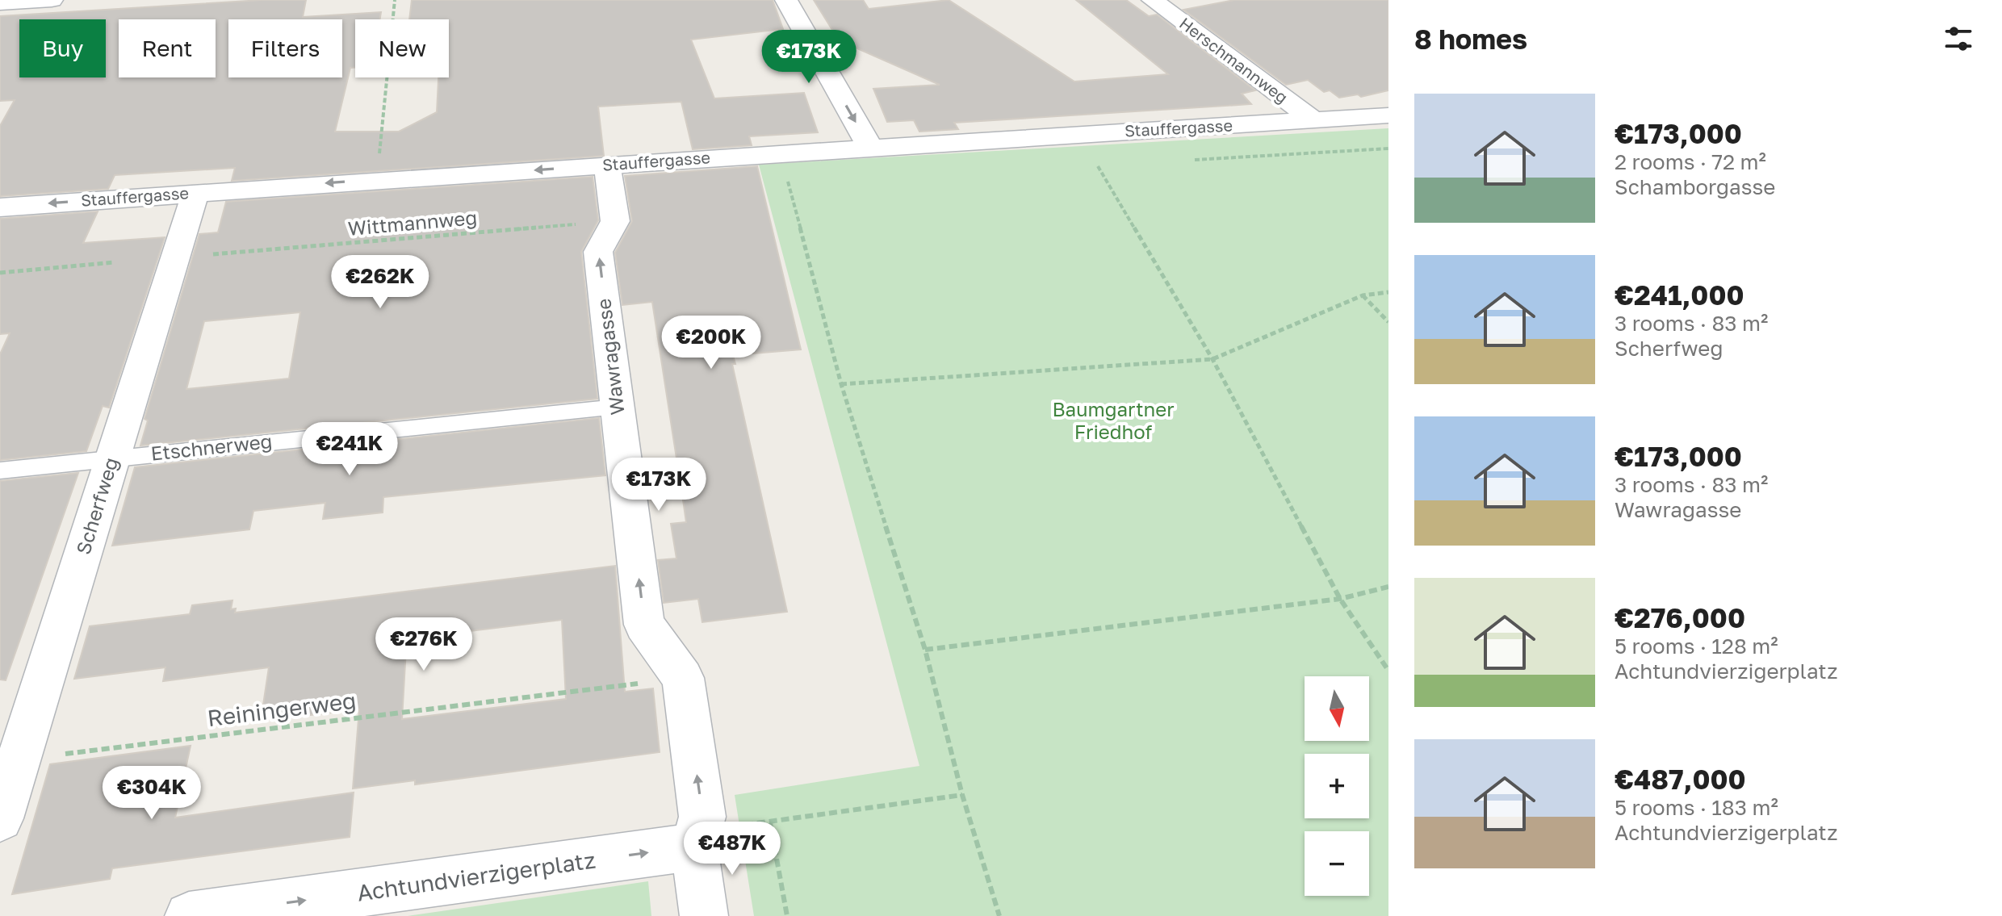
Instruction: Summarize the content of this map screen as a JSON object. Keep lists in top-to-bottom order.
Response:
{
  "streets": {
    "street": [
      "Herschmannweg",
      "Stauffergasse",
      "Wawragasse",
      "Scherfweg",
      "Achtundvierzigerplatz"
    ],
    "lane": ["Etschnerweg"],
    "path": ["Wittmannweg", "Reiningerweg"]
  },
  "crossings": [
    ["Herschmannweg", "Stauffergasse"],
    ["Stauffergasse", "Scherfweg"],
    ["Wittmannweg", "Wawragasse"],
    ["Wittmannweg", "Scherfweg"],
    ["Wawragasse", "Etschnerweg"],
    ["Wawragasse", "Reiningerweg"],
    ["Wawragasse", "Achtundvierzigerplatz"],
    ["Etschnerweg", "Scherfweg"],
    ["Scherfweg", "Reiningerweg"]
  ],
  "one_way": ["Stauffergasse", "Wawragasse", "Achtundvierzigerplatz"],
  "parks": ["Baumgartner Friedhof"],
  "north": "bottom",
  "page": {
    "heading": "8 homes",
    "chip": [
      "Buy",
      "Rent",
      "Filters",
      "New"
    ],
    "price": [
      "€173K",
      "€262K",
      "€200K",
      "€241K",
      "€173K",
      "€276K",
      "€304K",
      "€487K"
    ],
    "list": [
      {
        "name": "€173,000",
        "note": "2 rooms · 72 m² · Schamborgasse"
      },
      {
        "name": "€241,000",
        "note": "3 rooms · 83 m² · Scherfweg"
      },
      {
        "name": "€173,000",
        "note": "3 rooms · 83 m² · Wawragasse"
      },
      {
        "name": "€276,000",
        "note": "5 rooms · 128 m² · Achtundvierzigerplatz"
      },
      {
        "name": "€487,000",
        "note": "5 rooms · 183 m² · Achtundvierzigerplatz"
      }
    ],
    "map_buttons": ["+", "−"]
  }
}
